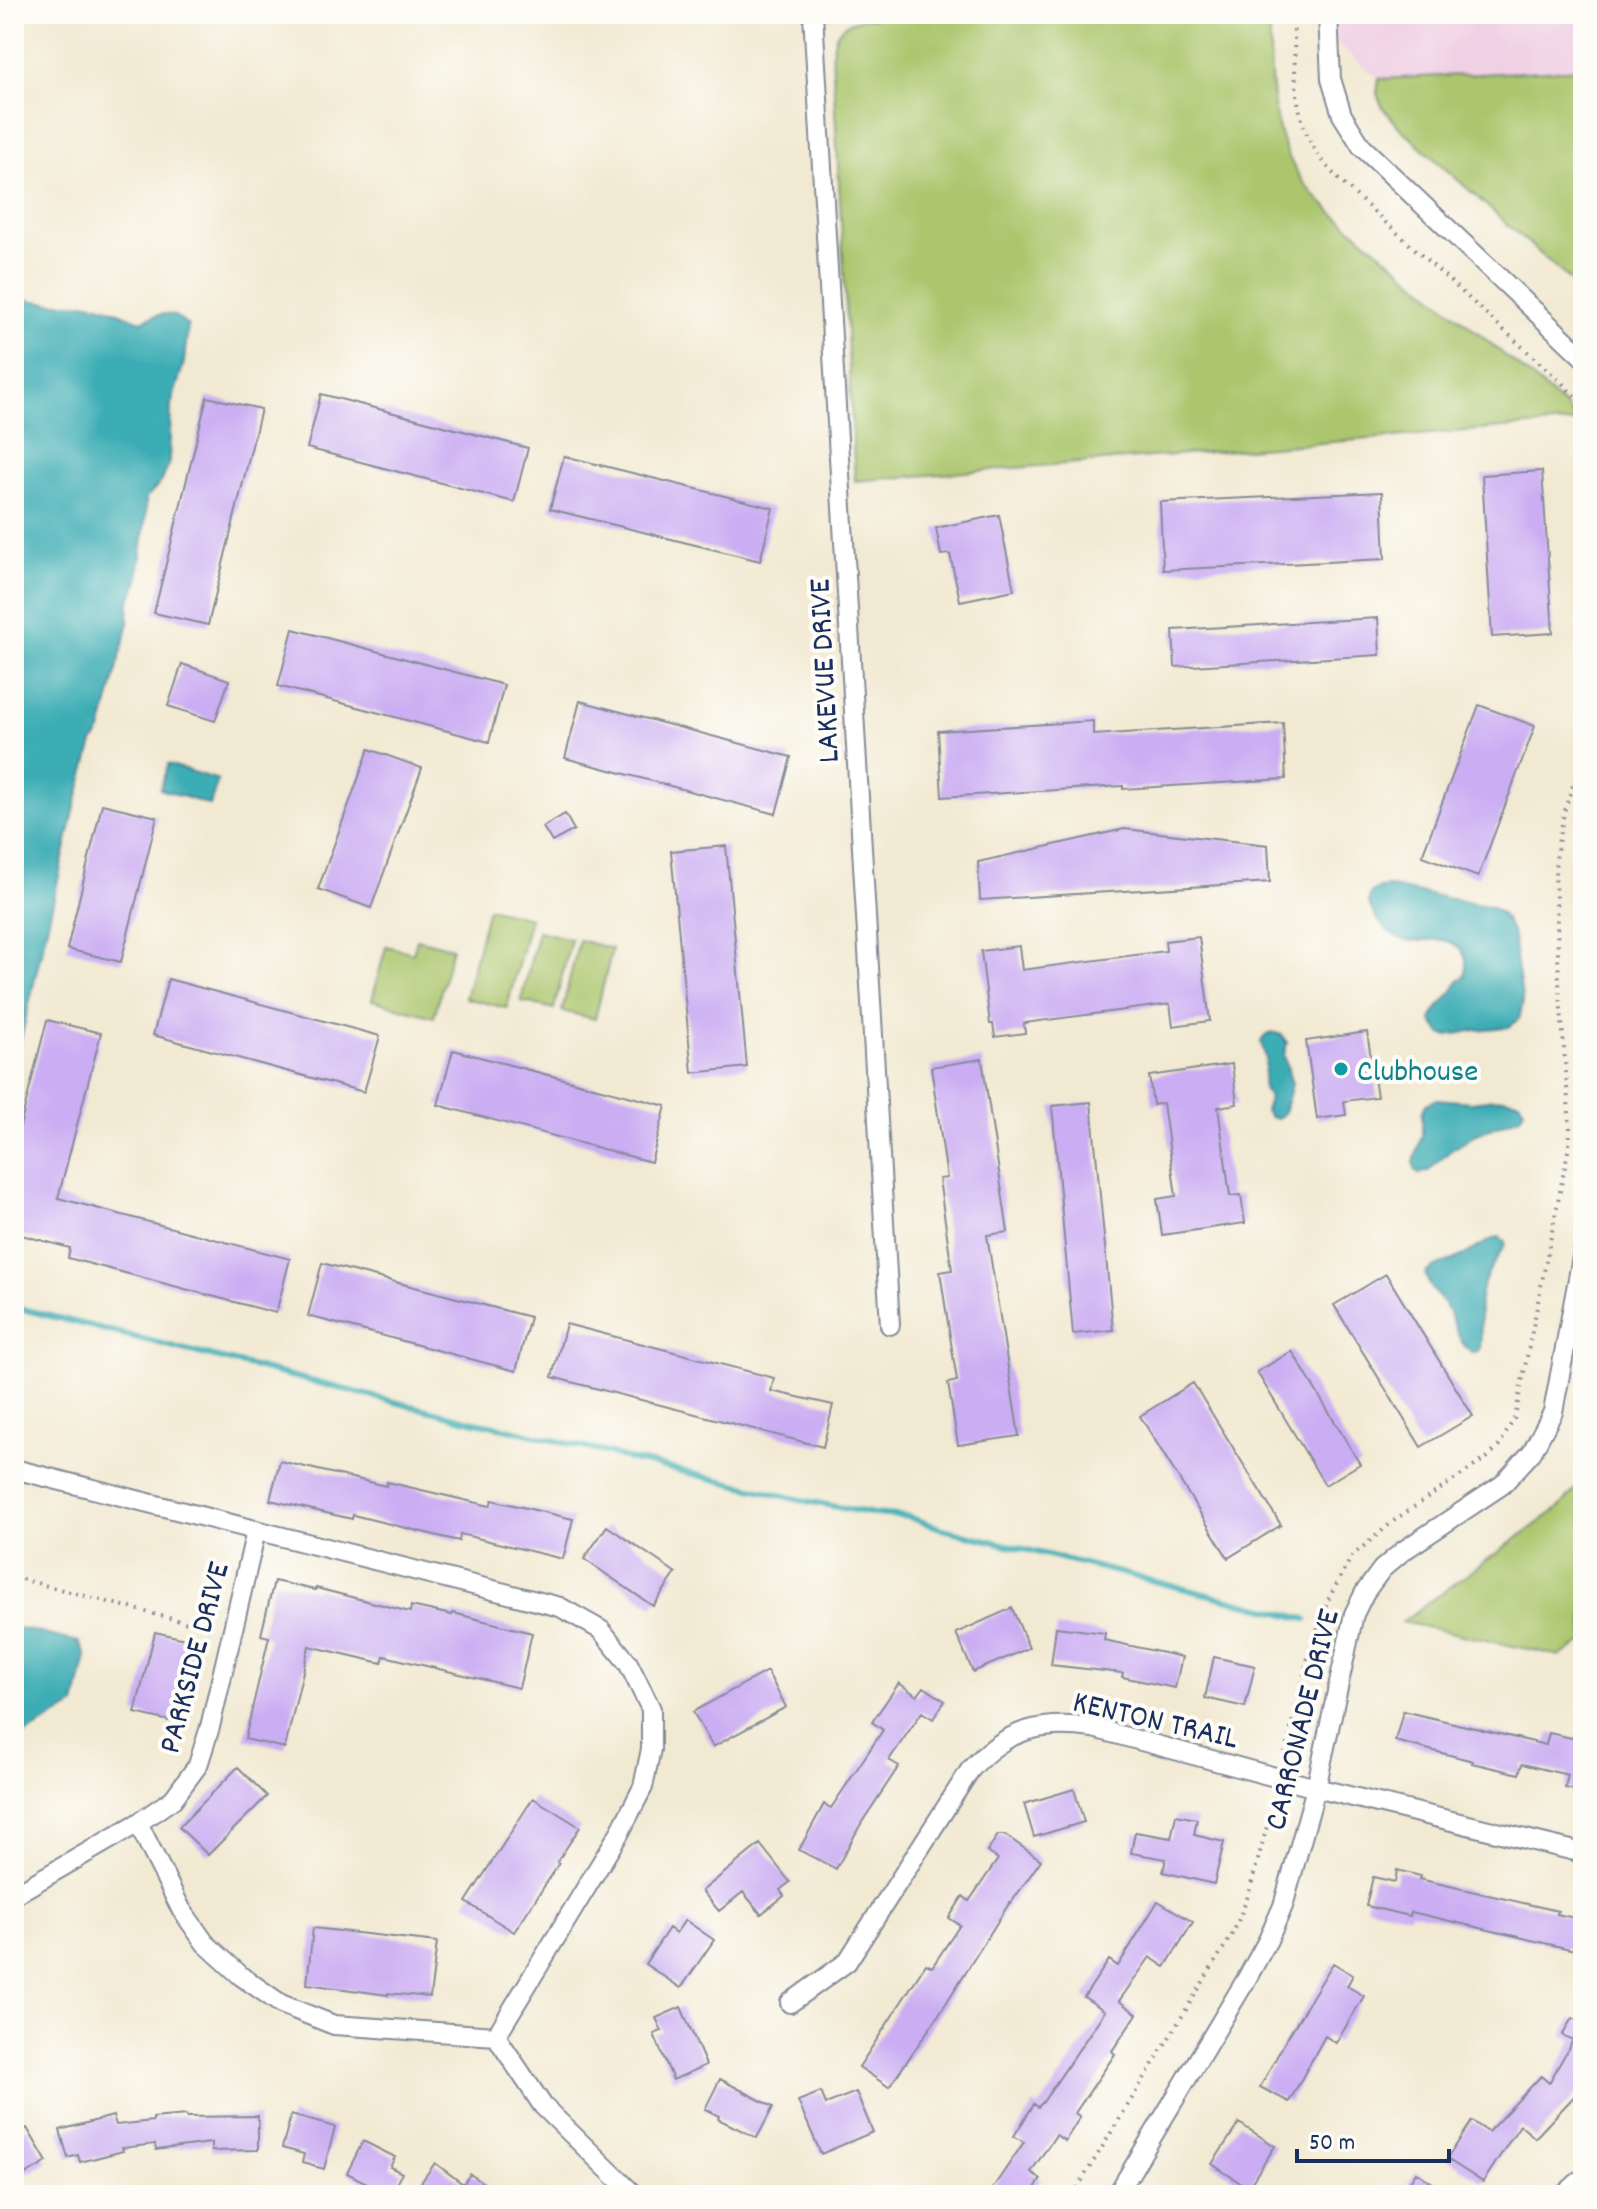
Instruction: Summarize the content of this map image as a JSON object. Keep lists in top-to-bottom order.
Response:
{
  "streets": {
    "street": [
      "LAKEVUE DRIVE",
      "PARKSIDE DRIVE",
      "KENTON TRAIL",
      "CARRONADE DRIVE"
    ]
  },
  "crossings": [
    ["KENTON TRAIL", "CARRONADE DRIVE"]
  ],
  "places": ["Clubhouse"],
  "scale_bar": "50 m"
}
